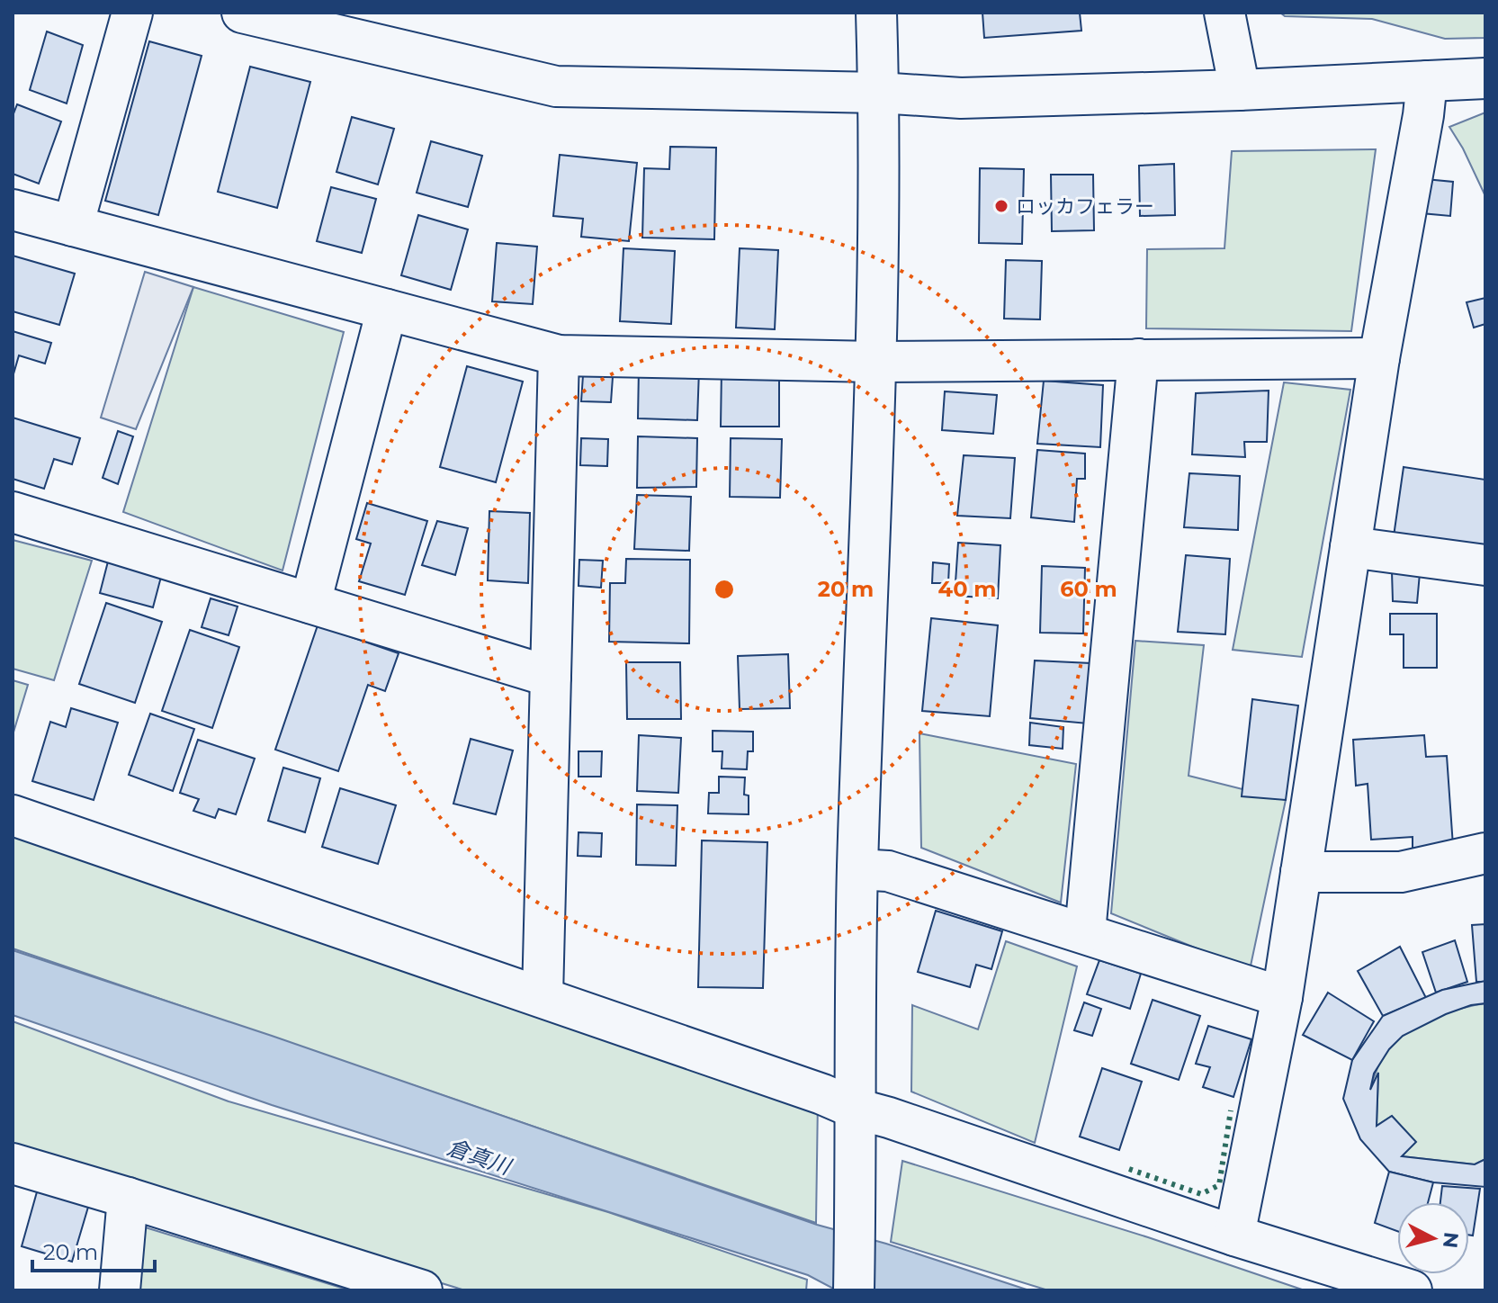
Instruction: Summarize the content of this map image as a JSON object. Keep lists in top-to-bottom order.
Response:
{
  "water": ["倉真川"],
  "places": ["ロッカフェラー"],
  "scale_bar": "20 m",
  "north": "right",
  "rings": ["20 m", "40 m", "60 m"]
}
